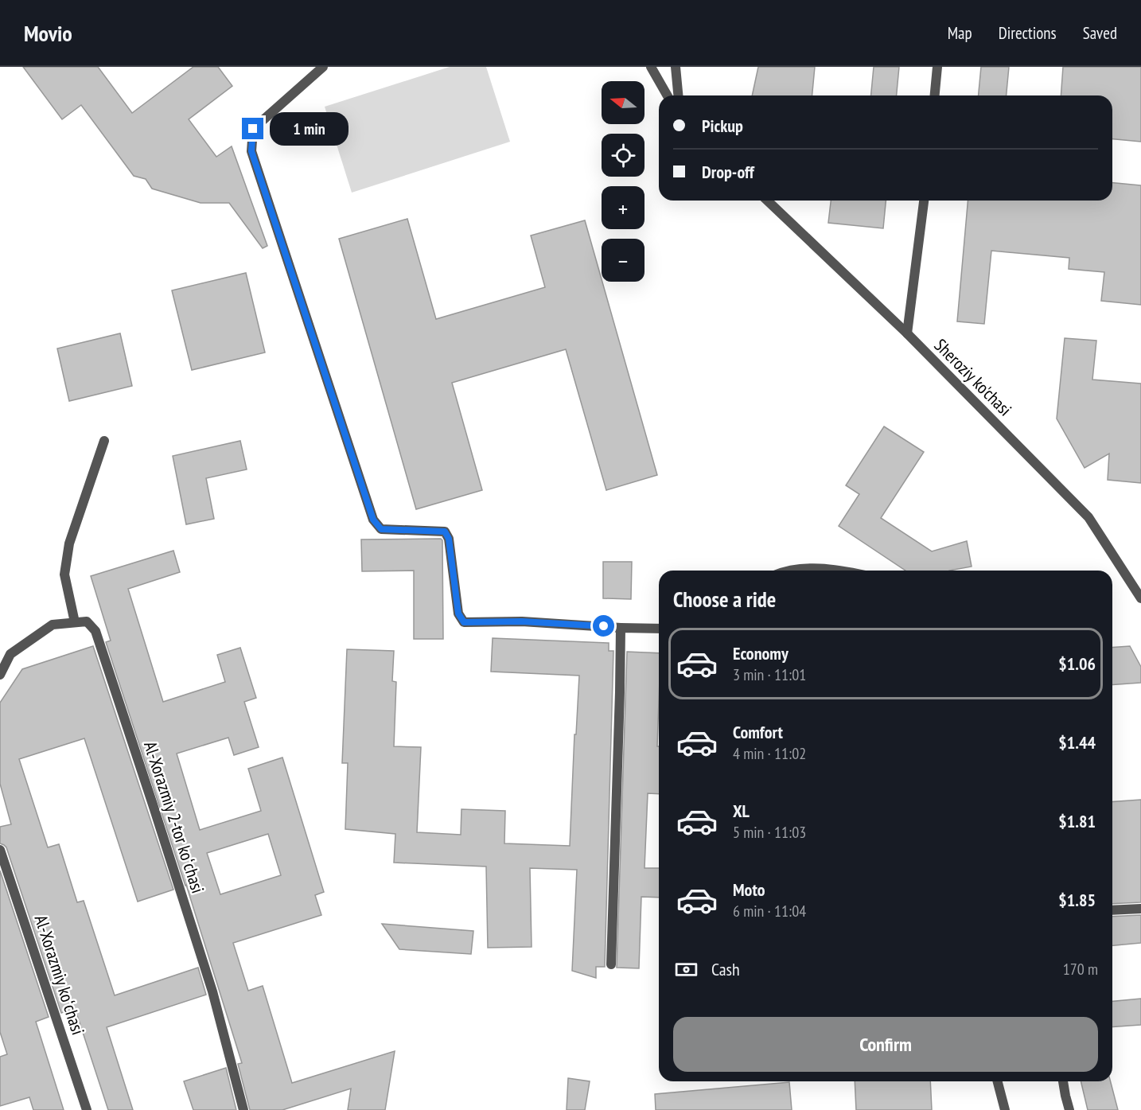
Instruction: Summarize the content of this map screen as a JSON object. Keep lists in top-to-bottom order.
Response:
{
  "streets": {
    "street": ["Sheroziy ko'chasi", "Al-Xorazmiy 2-tor koʻchasi", "Al-Xorazmiy koʻchasi"]
  },
  "north": "left",
  "page": {
    "header": "Movio",
    "nav": ["Map", "Directions", "Saved"],
    "map_buttons": ["+", "−"],
    "banner": ["Pickup", "Drop-off"],
    "bubble": "1 min",
    "heading": "Choose a ride",
    "list": [
      {
        "name": "Economy",
        "note": "3 min · 11:01",
        "value": "$1.06"
      },
      {
        "name": "Comfort",
        "note": "4 min · 11:02",
        "value": "$1.44"
      },
      {
        "name": "XL",
        "note": "5 min · 11:03",
        "value": "$1.81"
      },
      {
        "name": "Moto",
        "note": "6 min · 11:04",
        "value": "$1.85"
      }
    ],
    "pay": ["Cash", "170 m"],
    "buttons": "Confirm"
  }
}
